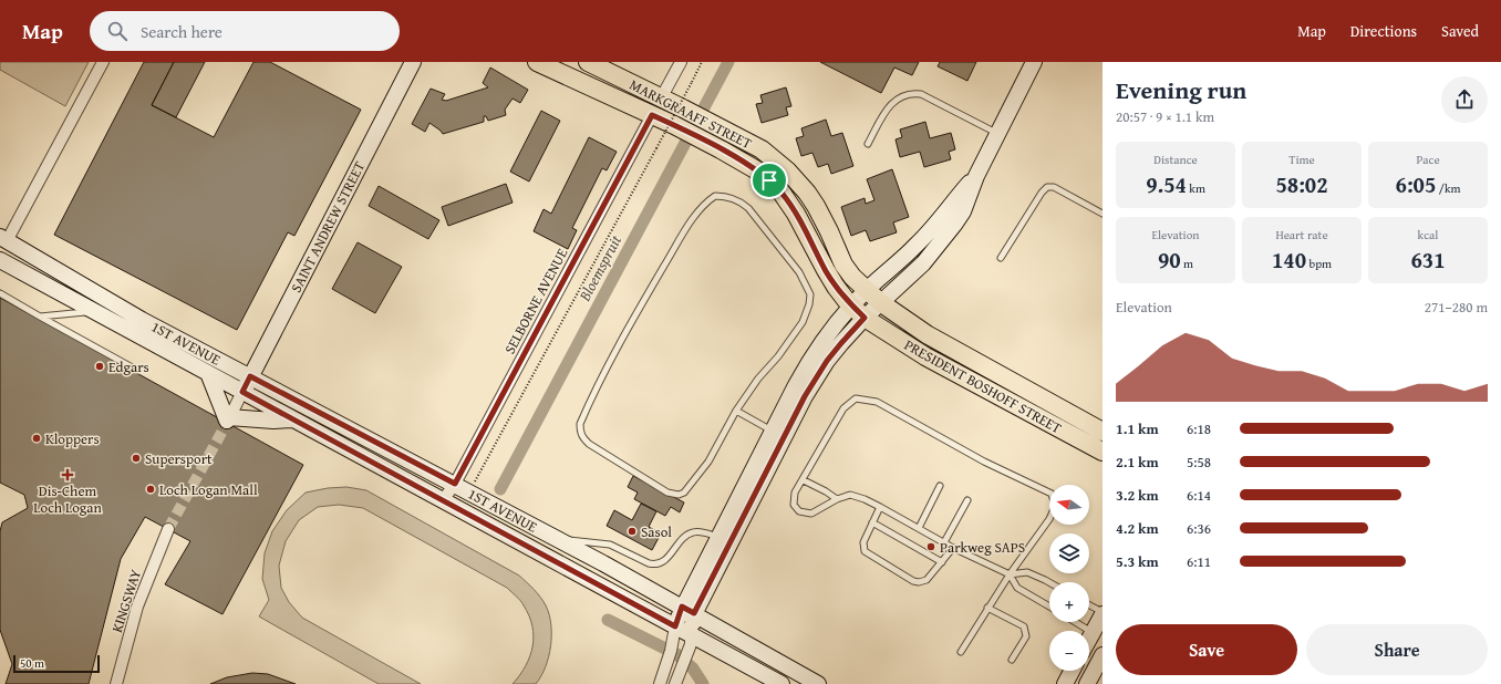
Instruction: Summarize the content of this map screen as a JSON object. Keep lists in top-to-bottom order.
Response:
{
  "streets": {
    "main road": ["MARKGRAAFF STREET", "PRESIDENT BOSHOFF STREET"],
    "street": [
      "SAINT ANDREW STREET",
      "SELBORNE AVENUE",
      "1ST AVENUE",
      "KINGSWAY"
    ]
  },
  "crossings": [
    ["MARKGRAAFF STREET", "SELBORNE AVENUE"],
    ["MARKGRAAFF STREET", "PRESIDENT BOSHOFF STREET"],
    ["SAINT ANDREW STREET", "1ST AVENUE"],
    ["SELBORNE AVENUE", "1ST AVENUE"]
  ],
  "water": ["Bloemspruit"],
  "places": {
    "other": [
      "Edgars",
      "Kloppers",
      "Supersport",
      "Loch Logan Mall",
      "Sasol",
      "Parkweg SAPS"
    ],
    "health": ["Dis-Chem Loch Logan"]
  },
  "scale_bar": "50 m",
  "north": "left",
  "page": {
    "header": "Map",
    "search": "Search here",
    "nav": ["Map", "Directions", "Saved"],
    "heading": ["Evening run", "20:57 · 9 × 1.1 km"],
    "stats": [
      ["Distance", "9.54 km"],
      ["Time", "58:02"],
      ["Pace", "6:05 /km"],
      ["Elevation", "90 m"],
      ["Heart rate", "140 bpm"],
      ["kcal", "631"]
    ],
    "chart": ["Elevation", "271–280 m"],
    "list": [
      {
        "name": "1.1 km",
        "note": "6:18"
      },
      {
        "name": "2.1 km",
        "note": "5:58"
      },
      {
        "name": "3.2 km",
        "note": "6:14"
      },
      {
        "name": "4.2 km",
        "note": "6:36"
      },
      {
        "name": "5.3 km",
        "note": "6:11"
      }
    ],
    "map_buttons": ["+", "−"],
    "buttons": ["Save", "Share"],
    "scale": "50 m"
  }
}
